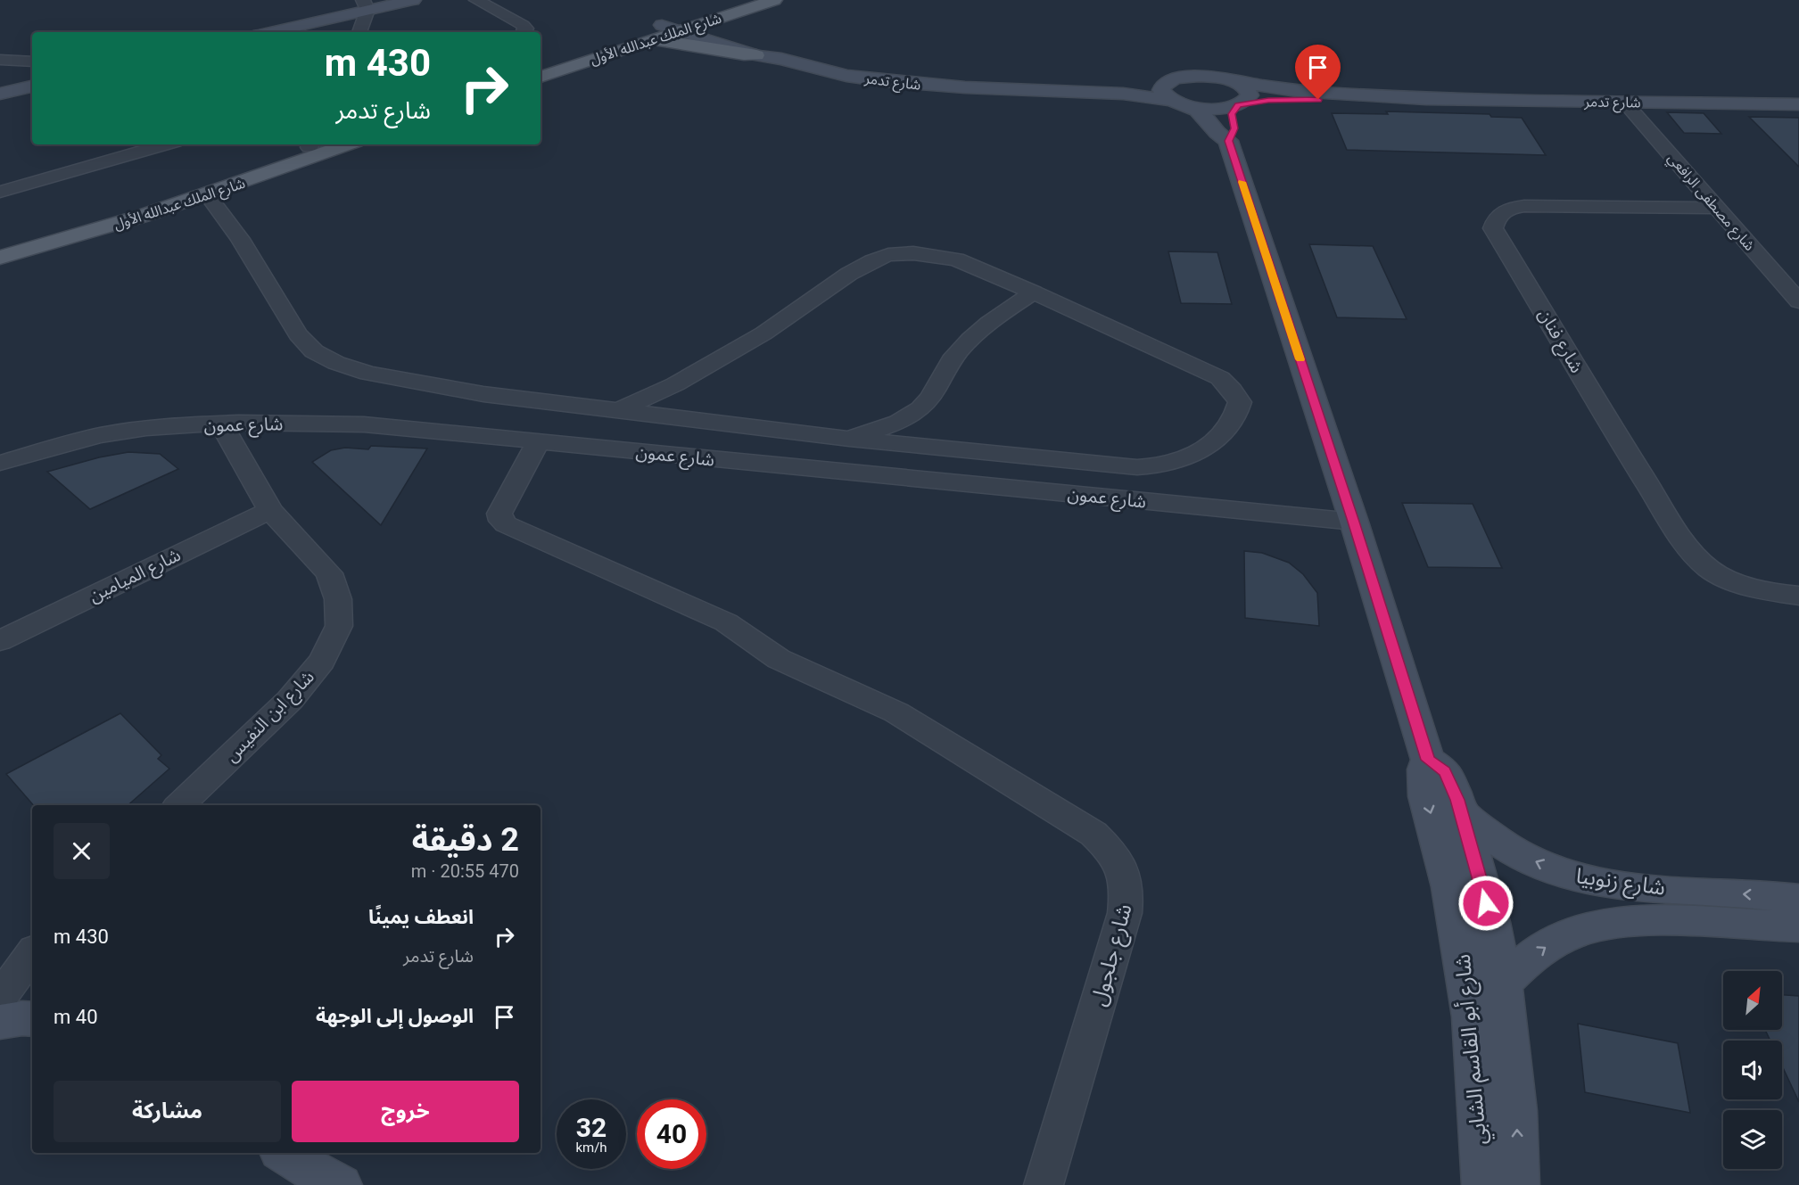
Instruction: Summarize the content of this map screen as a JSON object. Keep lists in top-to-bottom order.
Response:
{
  "streets": {
    "main road": ["شارع الملك عبدالله الأول"],
    "street": [
      "شارع تدمر",
      "شارع مصطفى الرافعي",
      "شارع فنان",
      "شارع عمون",
      "شارع الميامين",
      "شارع ابن النفيس",
      "شارع زنوبيا",
      "شارع جلجول",
      "شارع أبو القاسم الشابي"
    ]
  },
  "crossings": [
    ["شارع الملك عبدالله الأول", "شارع تدمر"],
    ["شارع تدمر", "شارع مصطفى الرافعي"],
    ["شارع تدمر", "شارع أبو القاسم الشابي"],
    ["شارع مصطفى الرافعي", "شارع فنان"],
    ["شارع عمون", "شارع ابن النفيس"],
    ["شارع عمون", "شارع جلجول"],
    ["شارع عمون", "شارع أبو القاسم الشابي"],
    ["شارع الميامين", "شارع ابن النفيس"],
    ["شارع زنوبيا", "شارع أبو القاسم الشابي"]
  ],
  "north": "top right",
  "page": {
    "turn": ["430 m", "شارع تدمر"],
    "heading": ["2 دقيقة", "470 m · 20:55"],
    "list": [
      {
        "name": "انعطف يمينًا",
        "note": "شارع تدمر",
        "value": "430 m"
      },
      {
        "name": "الوصول إلى الوجهة",
        "value": "40 m"
      }
    ],
    "buttons": ["خروج", "مشاركة"],
    "speed": "32 km/h",
    "limit": "40"
  }
}
